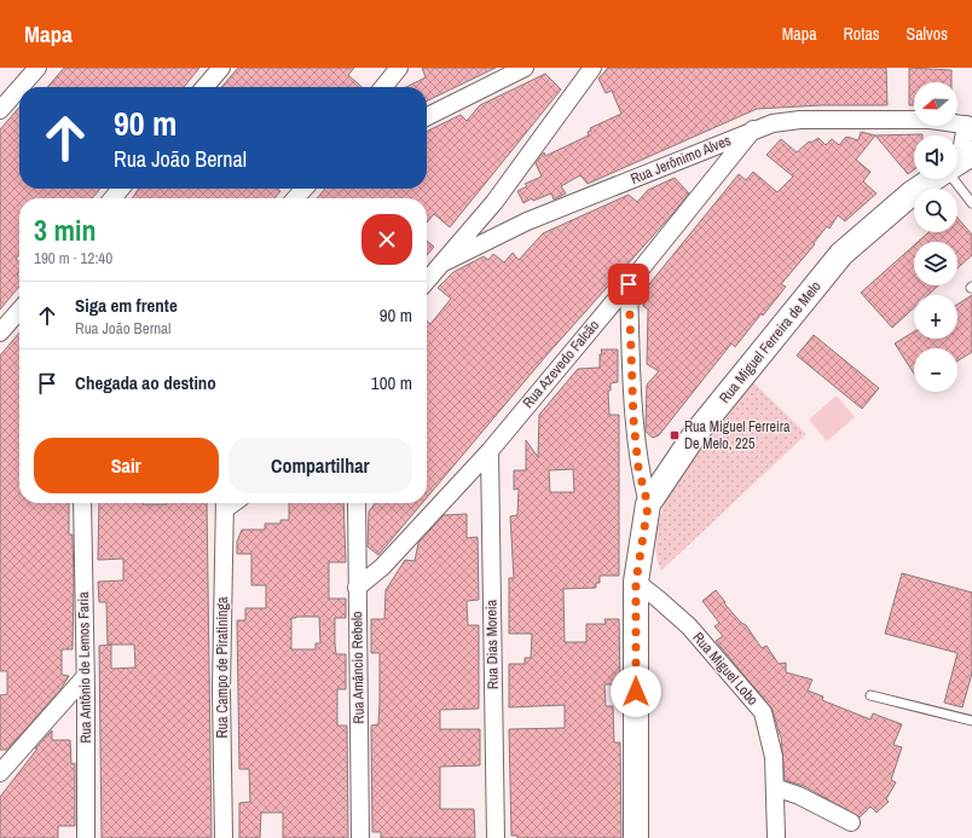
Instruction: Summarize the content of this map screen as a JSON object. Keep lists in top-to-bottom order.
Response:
{
  "streets": {
    "main road": ["Rua Miguel Ferreira de Melo"],
    "street": [
      "Rua Jerônimo Alves",
      "Rua Azevedo Falcão",
      "Rua Dias Moreia",
      "Rua Antônio de Lemos Faria",
      "Rua Campo de Piratininga",
      "Rua Amâncio Rebelo",
      "Rua Miguel Lobo"
    ]
  },
  "crossings": [
    ["Rua Jerônimo Alves", "Rua Azevedo Falcão"],
    ["Rua Miguel Ferreira de Melo", "Rua Miguel Lobo"],
    ["Rua Azevedo Falcão", "Rua Dias Moreia"],
    ["Rua Azevedo Falcão", "Rua Amâncio Rebelo"]
  ],
  "places": {
    "transit": ["Rua Miguel Ferreira De Melo, 225"]
  },
  "north": "left",
  "page": {
    "header": "Mapa",
    "nav": ["Mapa", "Rotas", "Salvos"],
    "map_buttons": ["+", "−"],
    "turn": ["90 m", "Rua João Bernal"],
    "heading": ["3 min", "190 m · 12:40"],
    "list": [
      {
        "name": "Siga em frente",
        "note": "Rua João Bernal",
        "value": "90 m"
      },
      {
        "name": "Chegada ao destino",
        "value": "100 m"
      }
    ],
    "buttons": ["Sair", "Compartilhar"]
  }
}
